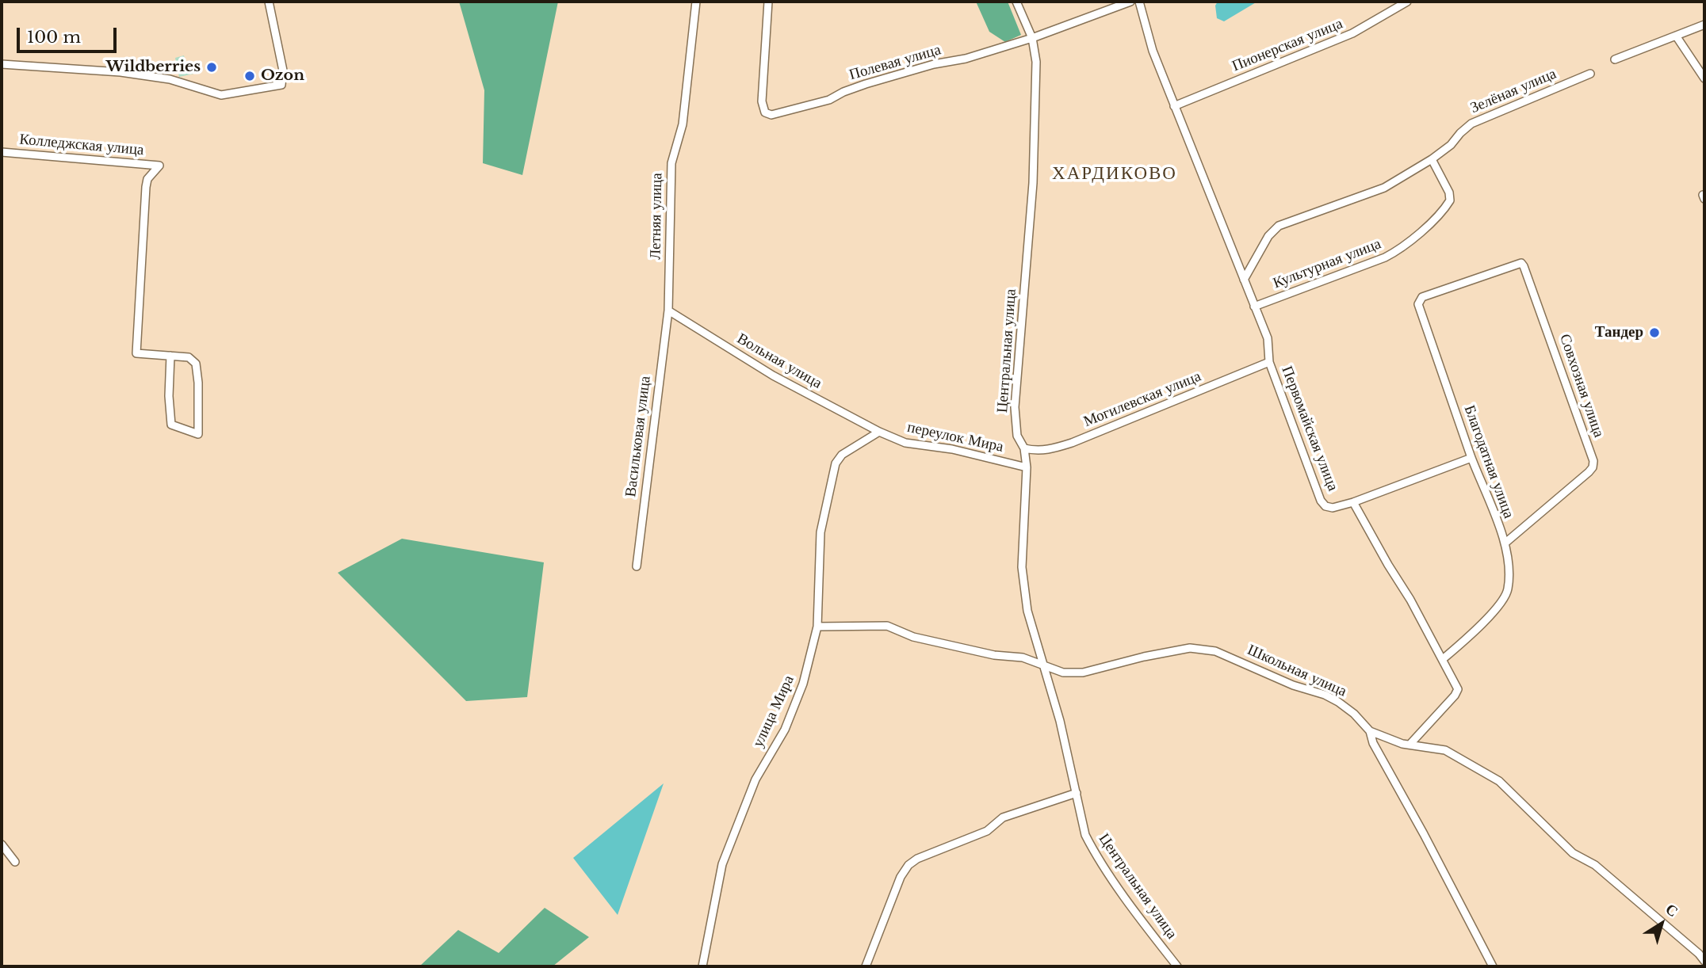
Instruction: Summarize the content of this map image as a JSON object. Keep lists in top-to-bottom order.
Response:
{
  "streets": {
    "street": [
      "Пионерская улица",
      "Полевая улица",
      "Зелёная улица",
      "Колледжская улица",
      "Летняя улица",
      "Культурная улица",
      "Центральная улица",
      "Вольная улица",
      "Совхозная улица",
      "Могилевская улица",
      "Первомайская улица",
      "Васильковая улица",
      "переулок Мира",
      "Благодатная улица",
      "Школьная улица",
      "улица Мира"
    ]
  },
  "crossings": [
    ["Пионерская улица", "Первомайская улица"],
    ["Полевая улица", "Центральная улица"],
    ["Зелёная улица", "Культурная улица"],
    ["Зелёная улица", "Первомайская улица"],
    ["Летняя улица", "Вольная улица"],
    ["Летняя улица", "Васильковая улица"],
    ["Культурная улица", "Первомайская улица"],
    ["Центральная улица", "Могилевская улица"],
    ["Центральная улица", "переулок Мира"],
    ["Центральная улица", "Школьная улица"],
    ["Вольная улица", "Васильковая улица"],
    ["Вольная улица", "переулок Мира"],
    ["Вольная улица", "улица Мира"],
    ["Совхозная улица", "Благодатная улица"],
    ["Могилевская улица", "Первомайская улица"],
    ["Первомайская улица", "Благодатная улица"],
    ["переулок Мира", "улица Мира"],
    ["Школьная улица", "улица Мира"]
  ],
  "districts": ["ХАРДИКОВО"],
  "places": ["Wildberries", "Ozon", "Тандер"],
  "scale_bar": "100 m",
  "north": "top right"
}
